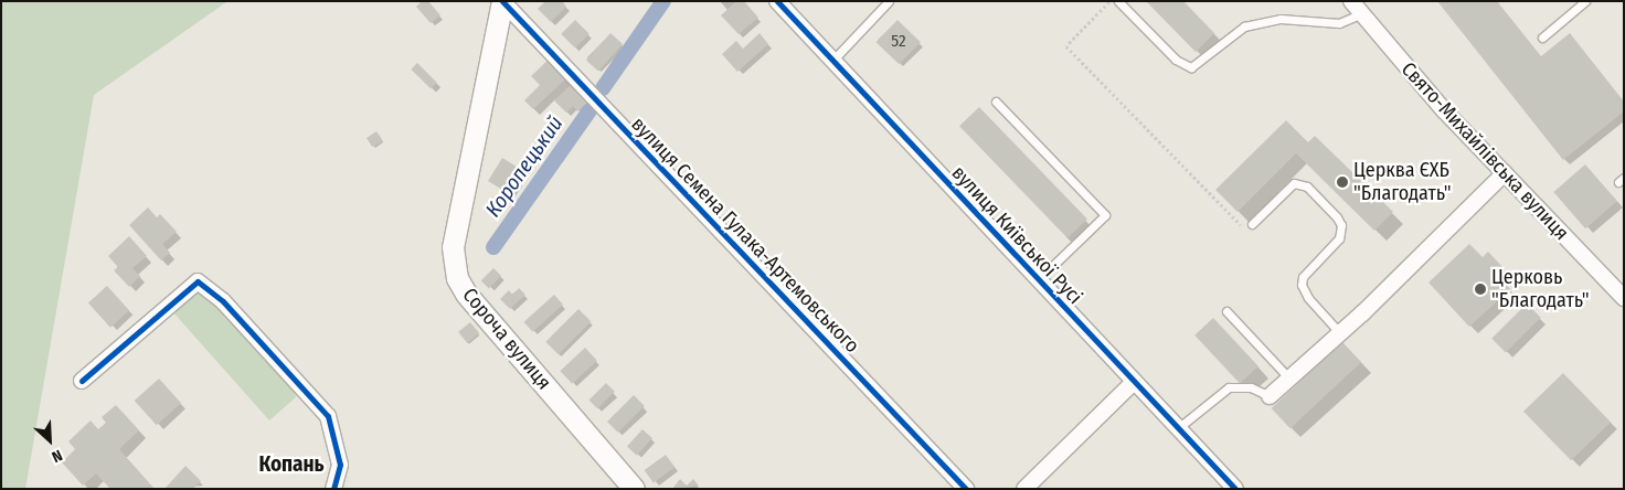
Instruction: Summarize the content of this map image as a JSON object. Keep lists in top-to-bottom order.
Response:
{
  "streets": {
    "main road": ["Сороча вулиця"],
    "street": ["Свято-Михайлівська вулиця", "вулиця Семена Гулака-Артемовського", "вулиця Київської Русі"]
  },
  "crossings": [
    ["вулиця Семена Гулака-Артемовського", "Сороча вулиця"]
  ],
  "districts": ["Копань"],
  "water": ["Коропецький"],
  "places": ["Церква ЄХБ \"Благодать\"", "Церковь \"Благодать\""],
  "house_numbers": ["52"],
  "north": "bottom right"
}
